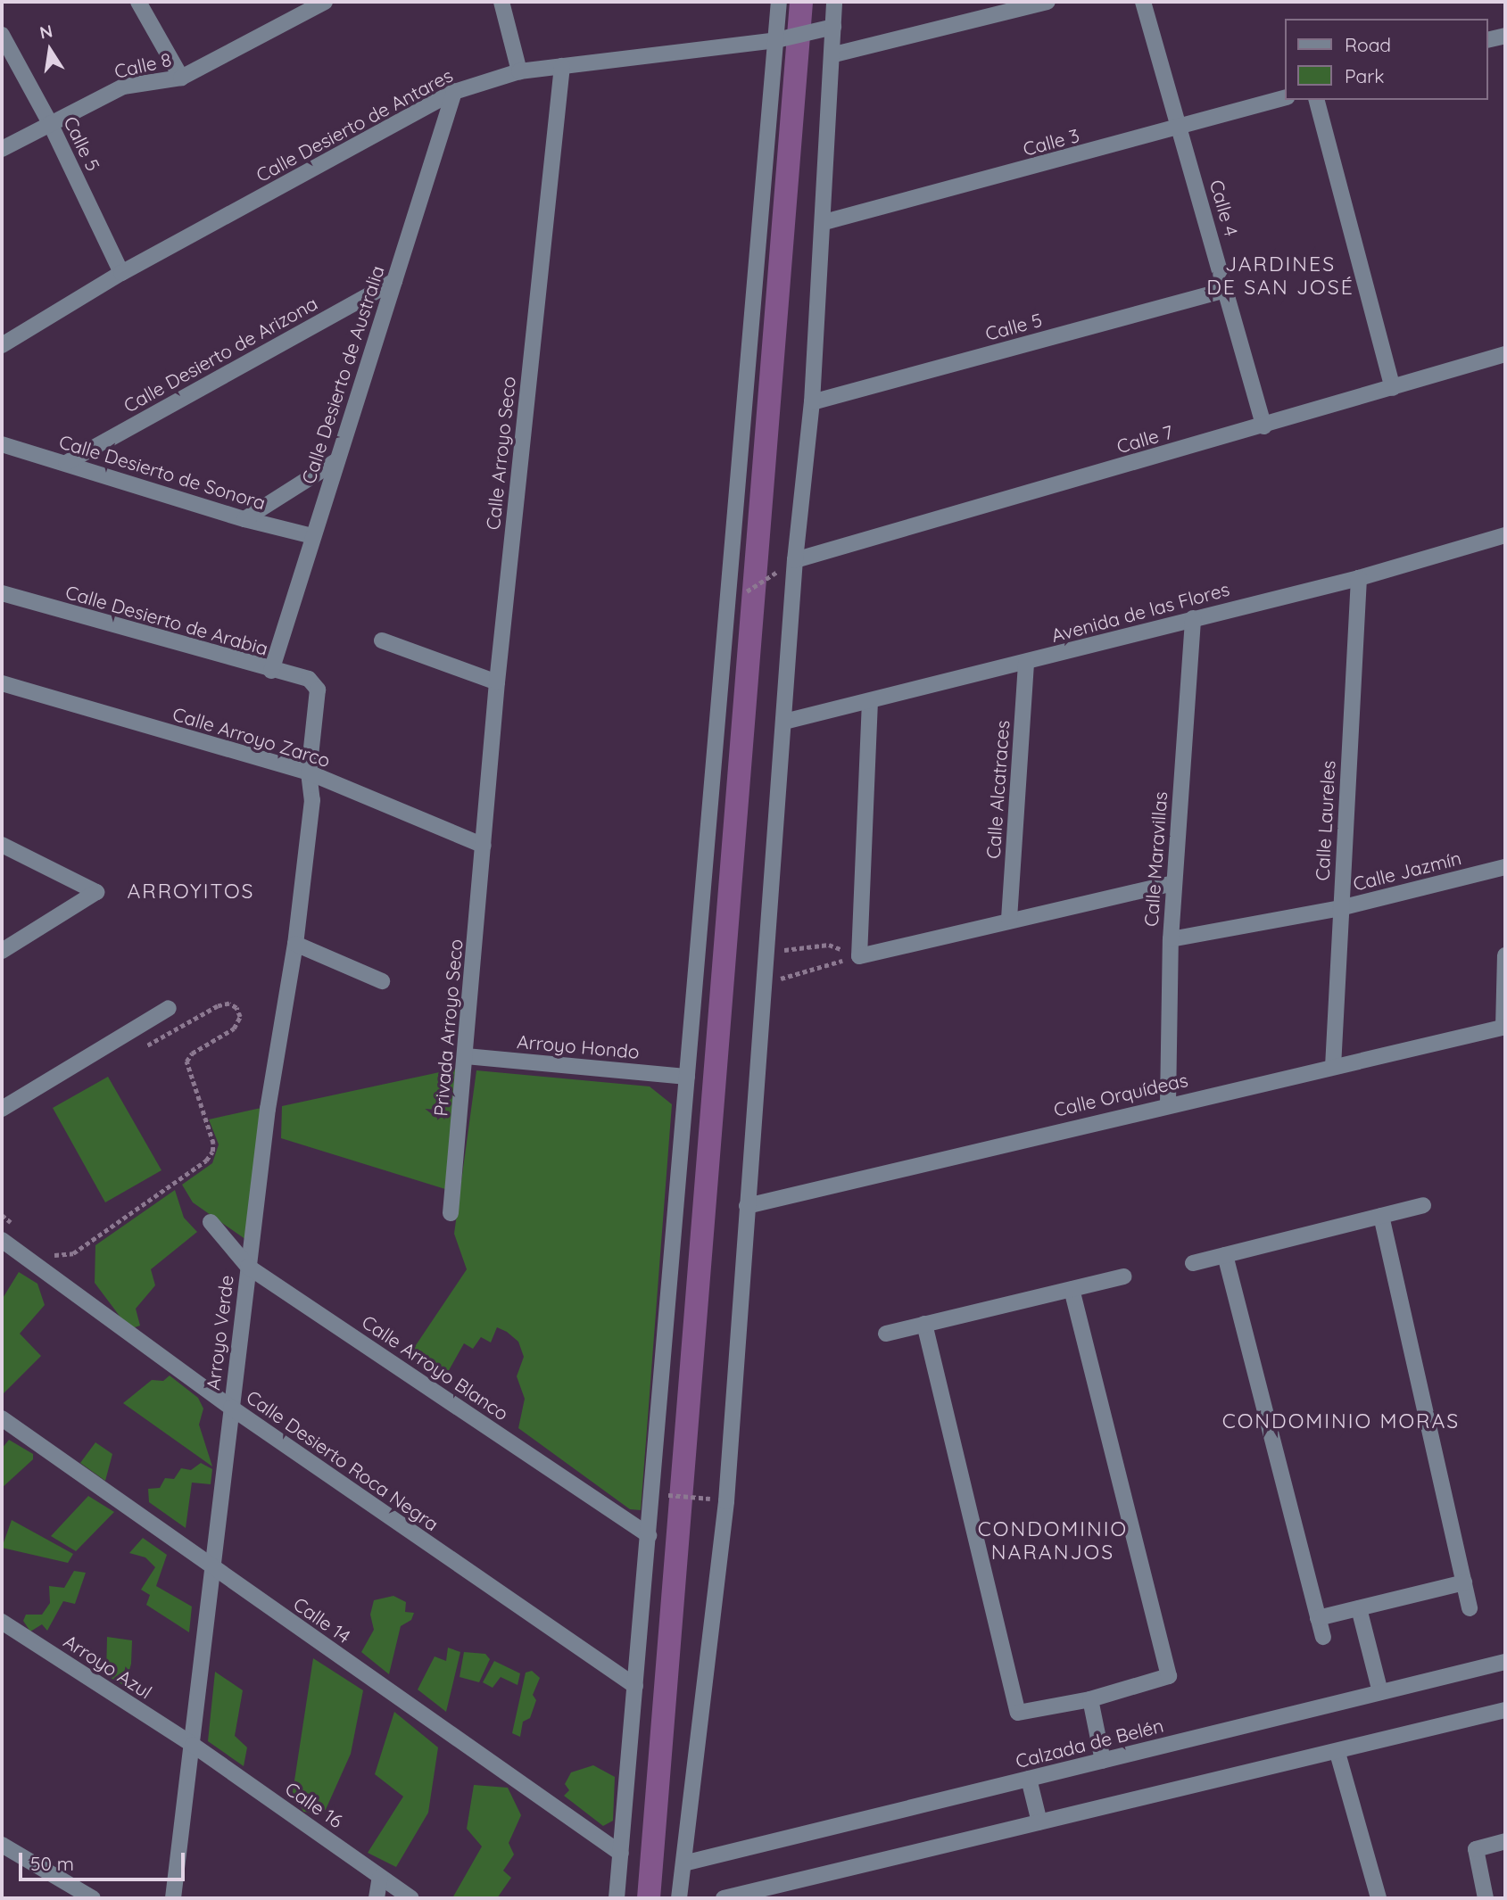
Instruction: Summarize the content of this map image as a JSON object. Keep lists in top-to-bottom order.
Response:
{
  "streets": {
    "street": [
      "Calle 8",
      "Calle Desierto de Antares",
      "Calle 3",
      "Calle 5",
      "Calle 4",
      "Calle Desierto de Arizona",
      "Calle Desierto de Australia",
      "Calle 7",
      "Calle Arroyo Seco",
      "Calle Desierto de Sonora",
      "Avenida de las Flores",
      "Calle Desierto de Arabia",
      "Calle Arroyo Zarco",
      "Calle Alcatraces",
      "Calle Laureles",
      "Calle Maravillas",
      "Calle Jazmín",
      "Privada Arroyo Seco",
      "Arroyo Hondo",
      "Calle Orquídeas",
      "Arroyo Verde",
      "Calle Arroyo Blanco",
      "Calle Desierto Roca Negra",
      "Calle 14",
      "Arroyo Azul",
      "Calzada de Belén",
      "Calle 16"
    ]
  },
  "crossings": [
    ["Calle 8", "Calle 5"],
    ["Calle Desierto de Antares", "Calle 5"],
    ["Calle Desierto de Antares", "Calle Desierto de Australia"],
    ["Calle Desierto de Antares", "Calle Arroyo Seco"],
    ["Calle 3", "Calle 4"],
    ["Calle 5", "Calle 4"],
    ["Calle 4", "Calle 7"],
    ["Calle Desierto de Arizona", "Calle Desierto de Australia"],
    ["Calle Desierto de Arizona", "Calle Desierto de Sonora"],
    ["Calle Desierto de Australia", "Calle Desierto de Sonora"],
    ["Calle Desierto de Australia", "Calle Desierto de Arabia"],
    ["Calle Arroyo Seco", "Calle Arroyo Zarco"],
    ["Calle Arroyo Seco", "Privada Arroyo Seco"],
    ["Avenida de las Flores", "Calle Alcatraces"],
    ["Avenida de las Flores", "Calle Laureles"],
    ["Avenida de las Flores", "Calle Maravillas"],
    ["Calle Desierto de Arabia", "Arroyo Verde"],
    ["Calle Arroyo Zarco", "Privada Arroyo Seco"],
    ["Calle Arroyo Zarco", "Arroyo Verde"],
    ["Calle Laureles", "Calle Jazmín"],
    ["Calle Laureles", "Calle Orquídeas"],
    ["Calle Maravillas", "Calle Jazmín"],
    ["Calle Maravillas", "Calle Orquídeas"],
    ["Privada Arroyo Seco", "Arroyo Hondo"],
    ["Arroyo Verde", "Calle Arroyo Blanco"],
    ["Arroyo Verde", "Calle Desierto Roca Negra"],
    ["Arroyo Verde", "Calle 14"],
    ["Arroyo Verde", "Arroyo Azul"],
    ["Arroyo Verde", "Calle 16"],
    ["Arroyo Azul", "Calle 16"]
  ],
  "districts": [
    "JARDINES DE SAN JOSÉ",
    "ARROYITOS",
    "CONDOMINIO MORAS",
    "CONDOMINIO NARANJOS"
  ],
  "legend": ["Road", "Park"],
  "scale_bar": "50 m",
  "north": "top"
}
